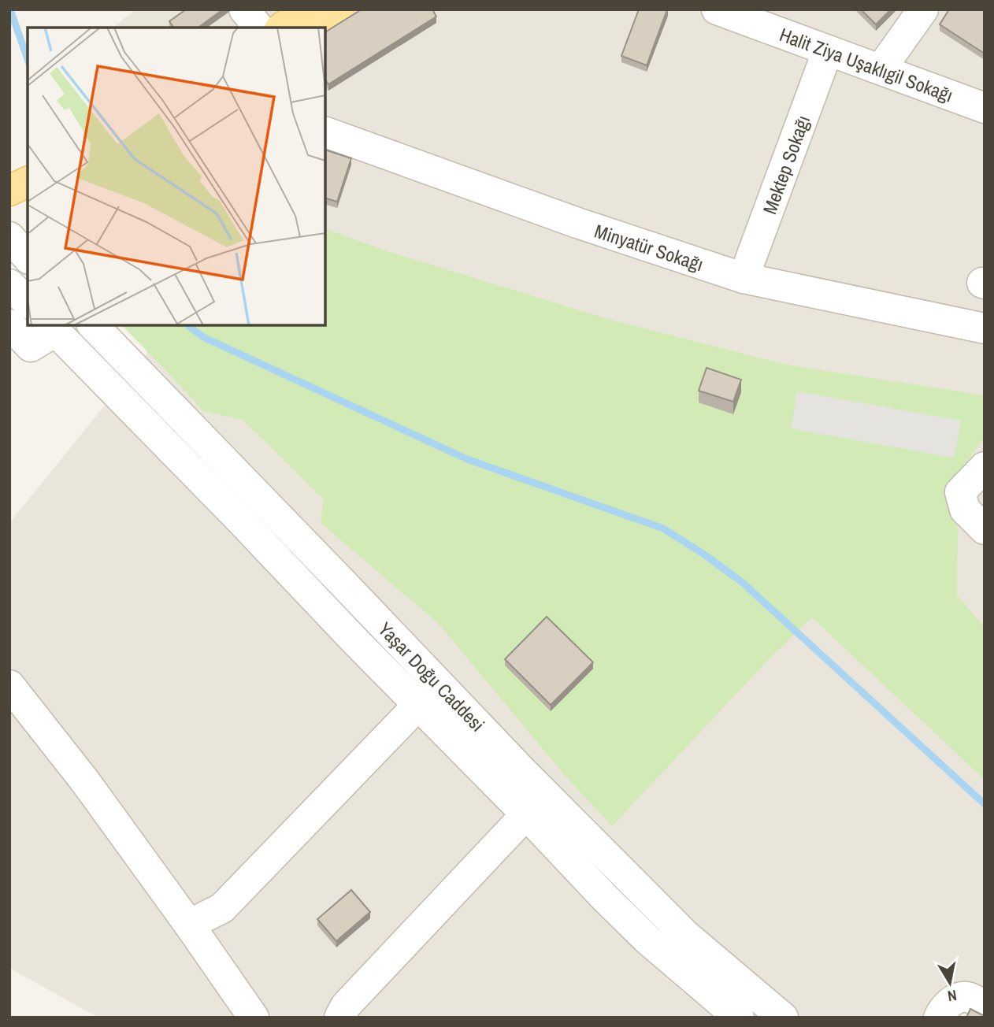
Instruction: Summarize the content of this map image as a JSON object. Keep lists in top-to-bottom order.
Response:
{
  "streets": {
    "street": [
      "Halit Ziya Uşaklıgil Sokağı",
      "Mektep Sokağı",
      "Minyatür Sokağı",
      "Yaşar Doğu Caddesi"
    ]
  },
  "crossings": [
    ["Halit Ziya Uşaklıgil Sokağı", "Mektep Sokağı"],
    ["Mektep Sokağı", "Minyatür Sokağı"]
  ],
  "north": "bottom"
}
